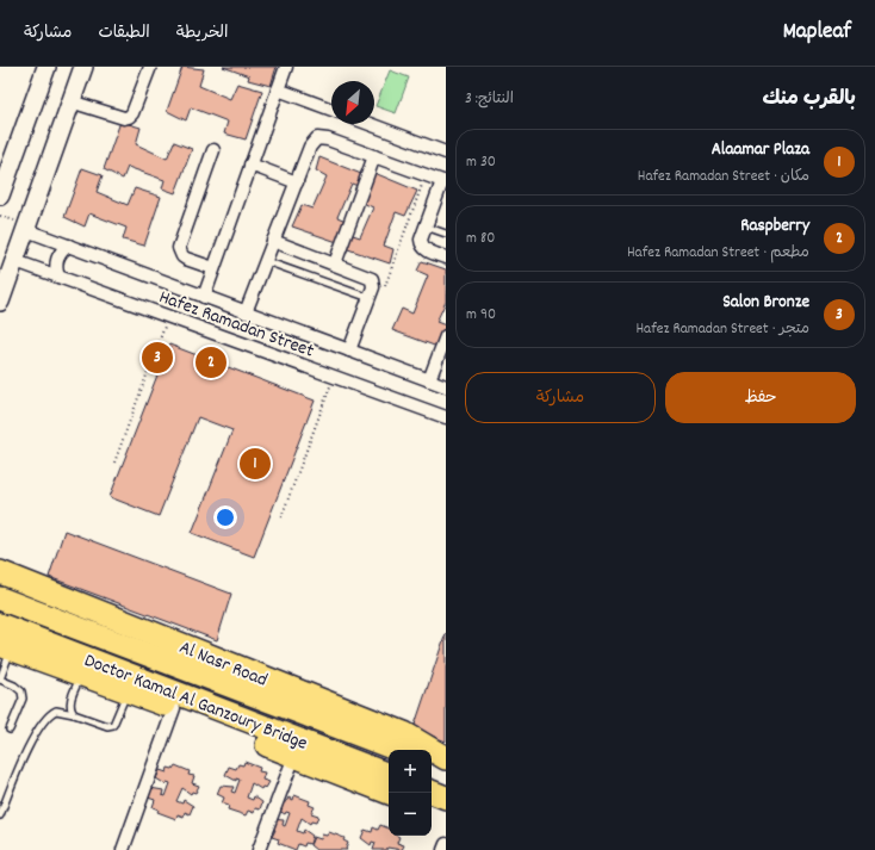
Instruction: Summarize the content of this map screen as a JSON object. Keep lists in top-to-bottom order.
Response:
{
  "streets": {
    "highway": ["Al Nasr Road", "Doctor Kamal Al Ganzoury Bridge"],
    "street": ["Hafez Ramadan Street"]
  },
  "north": "bottom left",
  "page": {
    "header": "Mapleaf",
    "nav": ["الخريطة", "الطبقات", "مشاركة"],
    "heading": ["بالقرب منك", "النتائج: 3"],
    "list": [
      {
        "mark": "1",
        "name": "Alaamar Plaza",
        "note": "مكان · Hafez Ramadan Street",
        "value": "30 m"
      },
      {
        "mark": "2",
        "name": "Raspberry",
        "note": "مطعم · Hafez Ramadan Street",
        "value": "80 m"
      },
      {
        "mark": "3",
        "name": "Salon Bronze",
        "note": "متجر · Hafez Ramadan Street",
        "value": "90 m"
      }
    ],
    "pins": ["3", "2", "1"],
    "buttons": ["حفظ", "مشاركة"],
    "map_buttons": ["+", "−"]
  }
}
